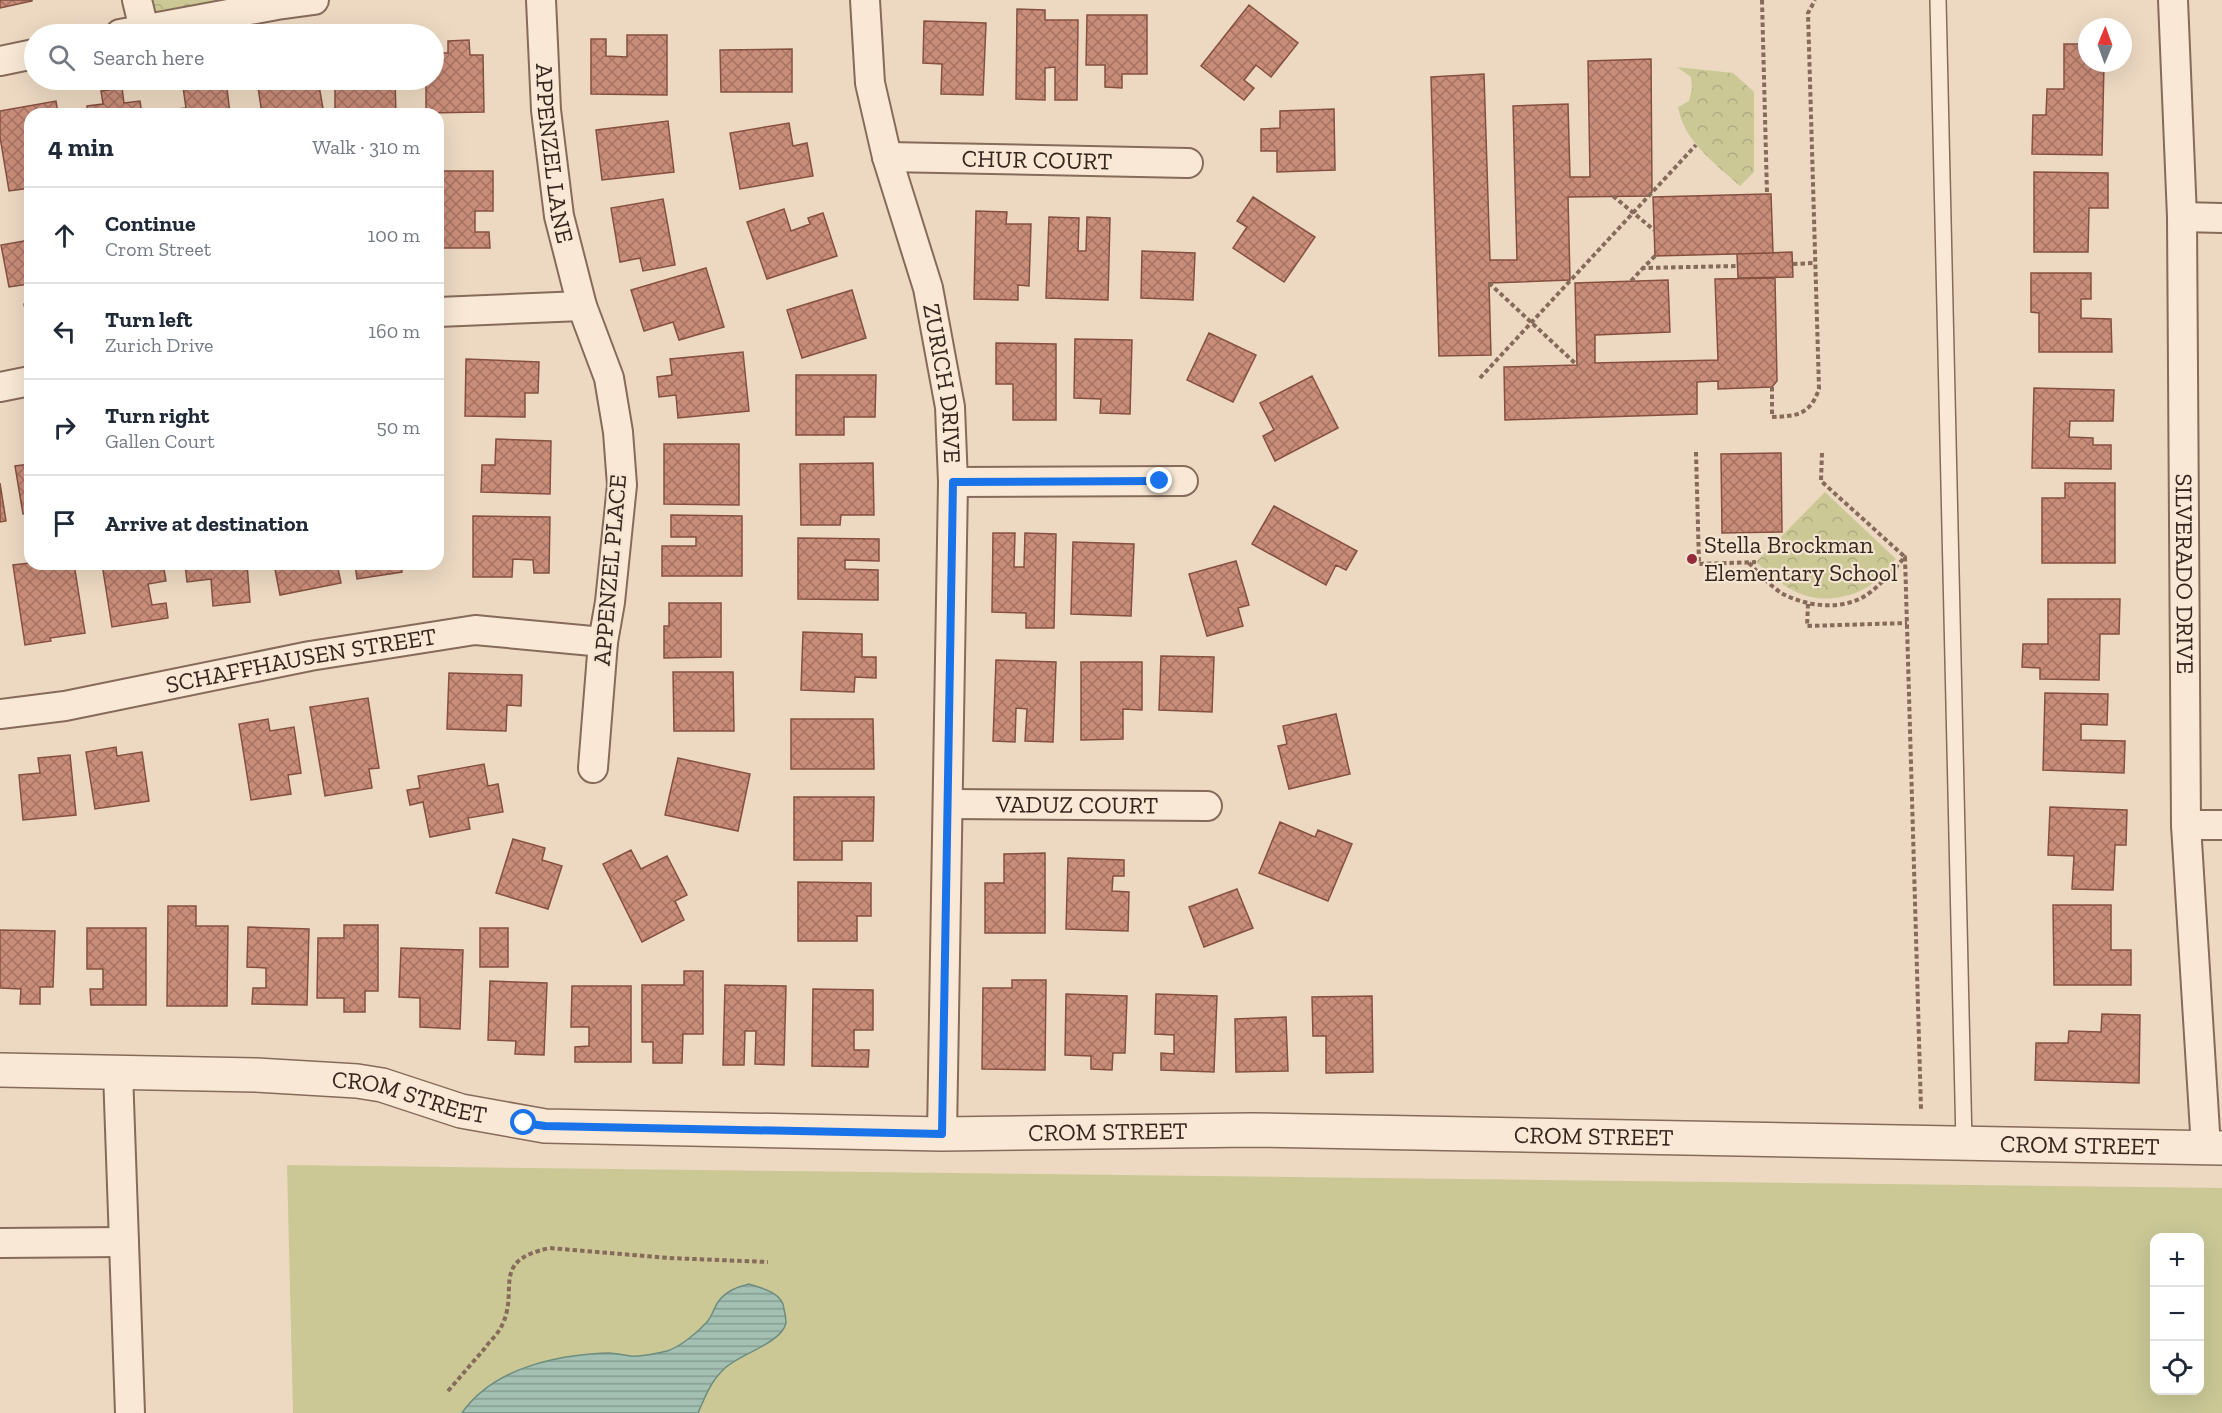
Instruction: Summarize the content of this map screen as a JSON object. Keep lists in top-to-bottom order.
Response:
{
  "streets": {
    "street": [
      "APPENZEL LANE",
      "CHUR COURT",
      "ZURICH DRIVE",
      "APPENZEL PLACE",
      "SILVERADO DRIVE",
      "SCHAFFHAUSEN STREET",
      "VADUZ COURT",
      "CROM STREET"
    ]
  },
  "crossings": [
    ["APPENZEL LANE", "APPENZEL PLACE"],
    ["CHUR COURT", "ZURICH DRIVE"],
    ["ZURICH DRIVE", "VADUZ COURT"],
    ["ZURICH DRIVE", "CROM STREET"],
    ["APPENZEL PLACE", "SCHAFFHAUSEN STREET"],
    ["SILVERADO DRIVE", "CROM STREET"]
  ],
  "places": ["Stella Brockman Elementary School"],
  "north": "top",
  "page": {
    "search": "Search here",
    "heading": ["4 min", "Walk · 310 m"],
    "list": [
      ["Continue", "Crom Street", "100 m"],
      ["Turn left", "Zurich Drive", "160 m"],
      ["Turn right", "Gallen Court", "50 m"],
      "Arrive at destination"
    ],
    "map_buttons": ["+", "−"]
  }
}
